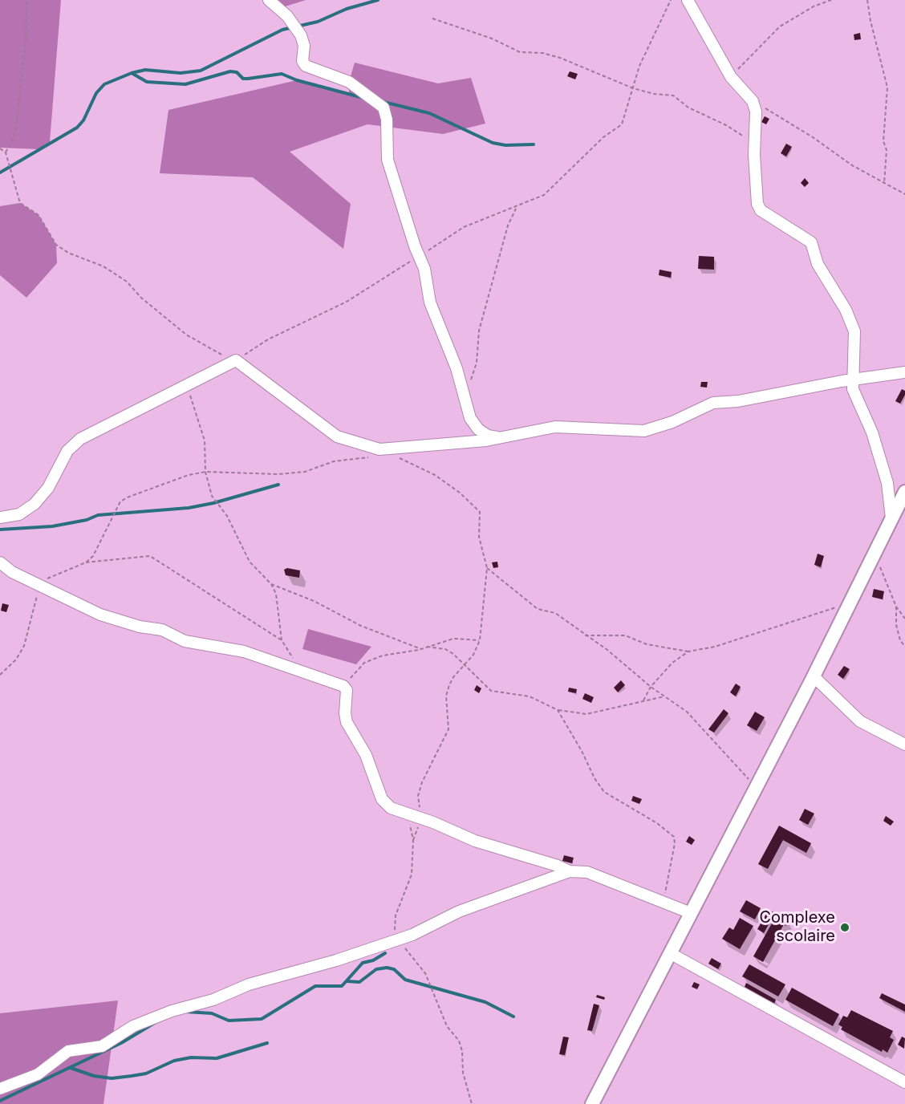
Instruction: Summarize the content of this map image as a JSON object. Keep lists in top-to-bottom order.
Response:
{
  "places": ["Complexe scolaire"]
}
